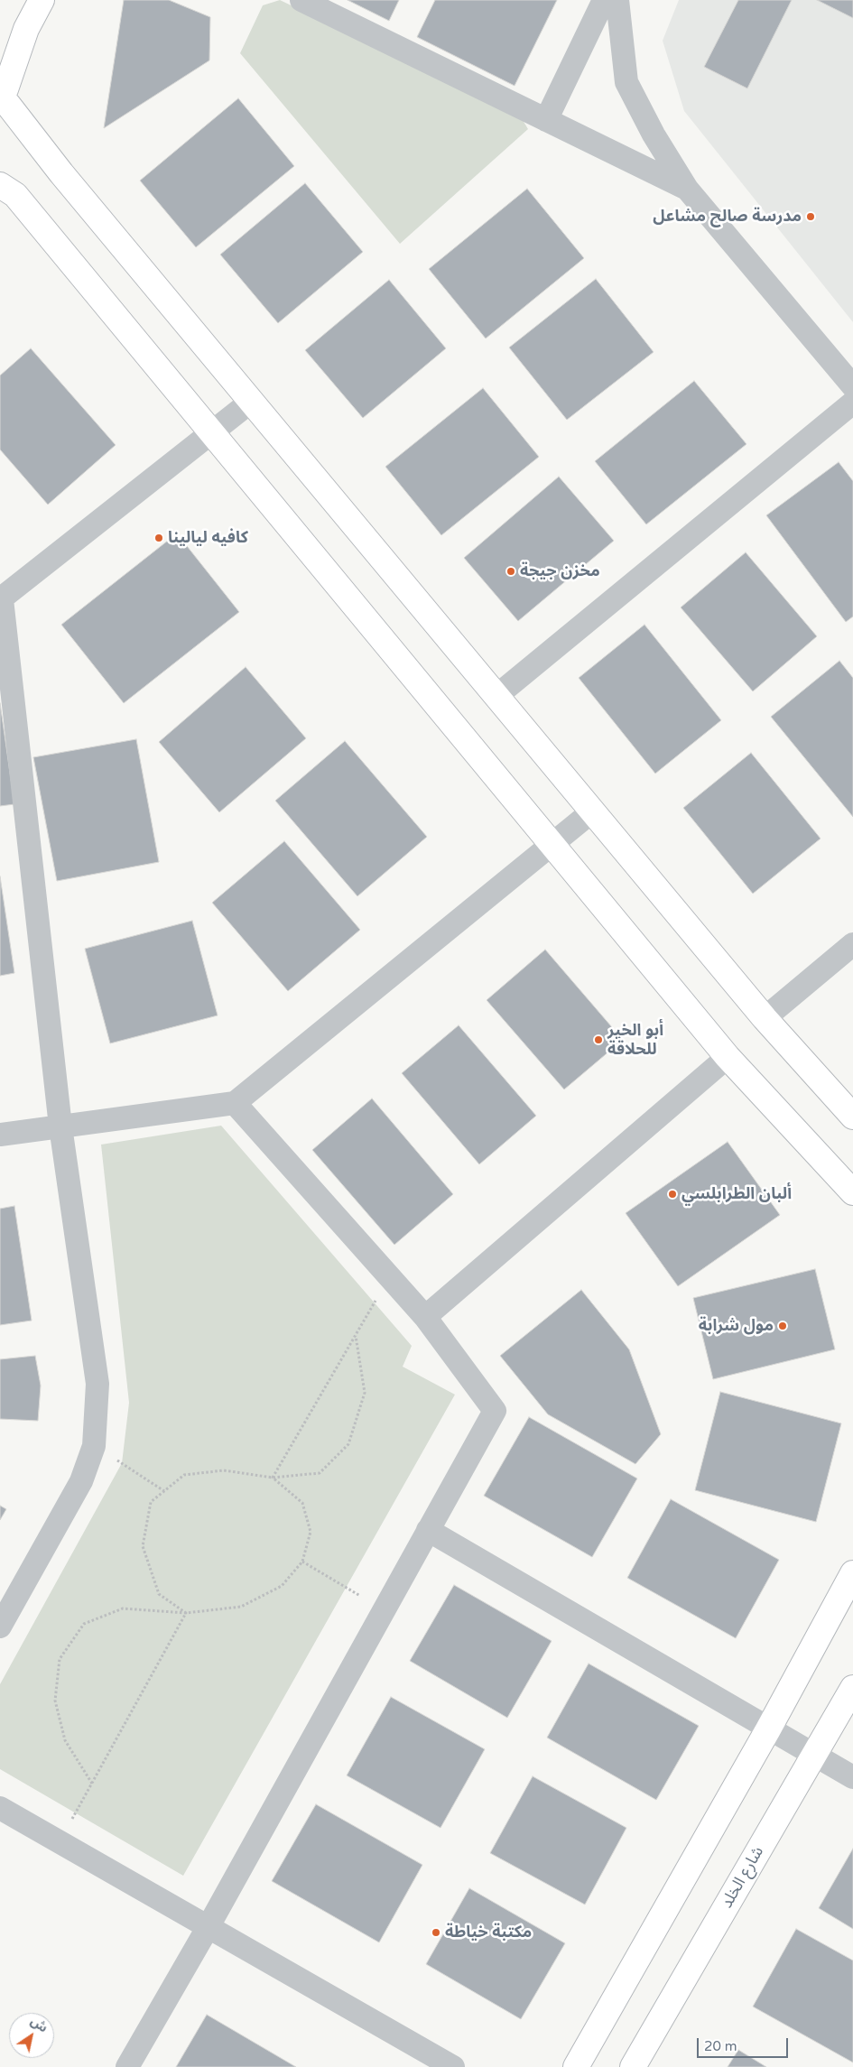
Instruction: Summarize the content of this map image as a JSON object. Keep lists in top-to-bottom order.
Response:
{
  "streets": {
    "street": ["شارع الخلد"]
  },
  "places": [
    "مدرسة صالح مشاعل",
    "كافيه ليالينا",
    "مخزن جيجة",
    "أبو الخير للحلاقة",
    "ألبان الطرابلسي",
    "مول شرابة",
    "مكتبة خياطة"
  ],
  "scale_bar": "20 m",
  "north": "top right"
}
